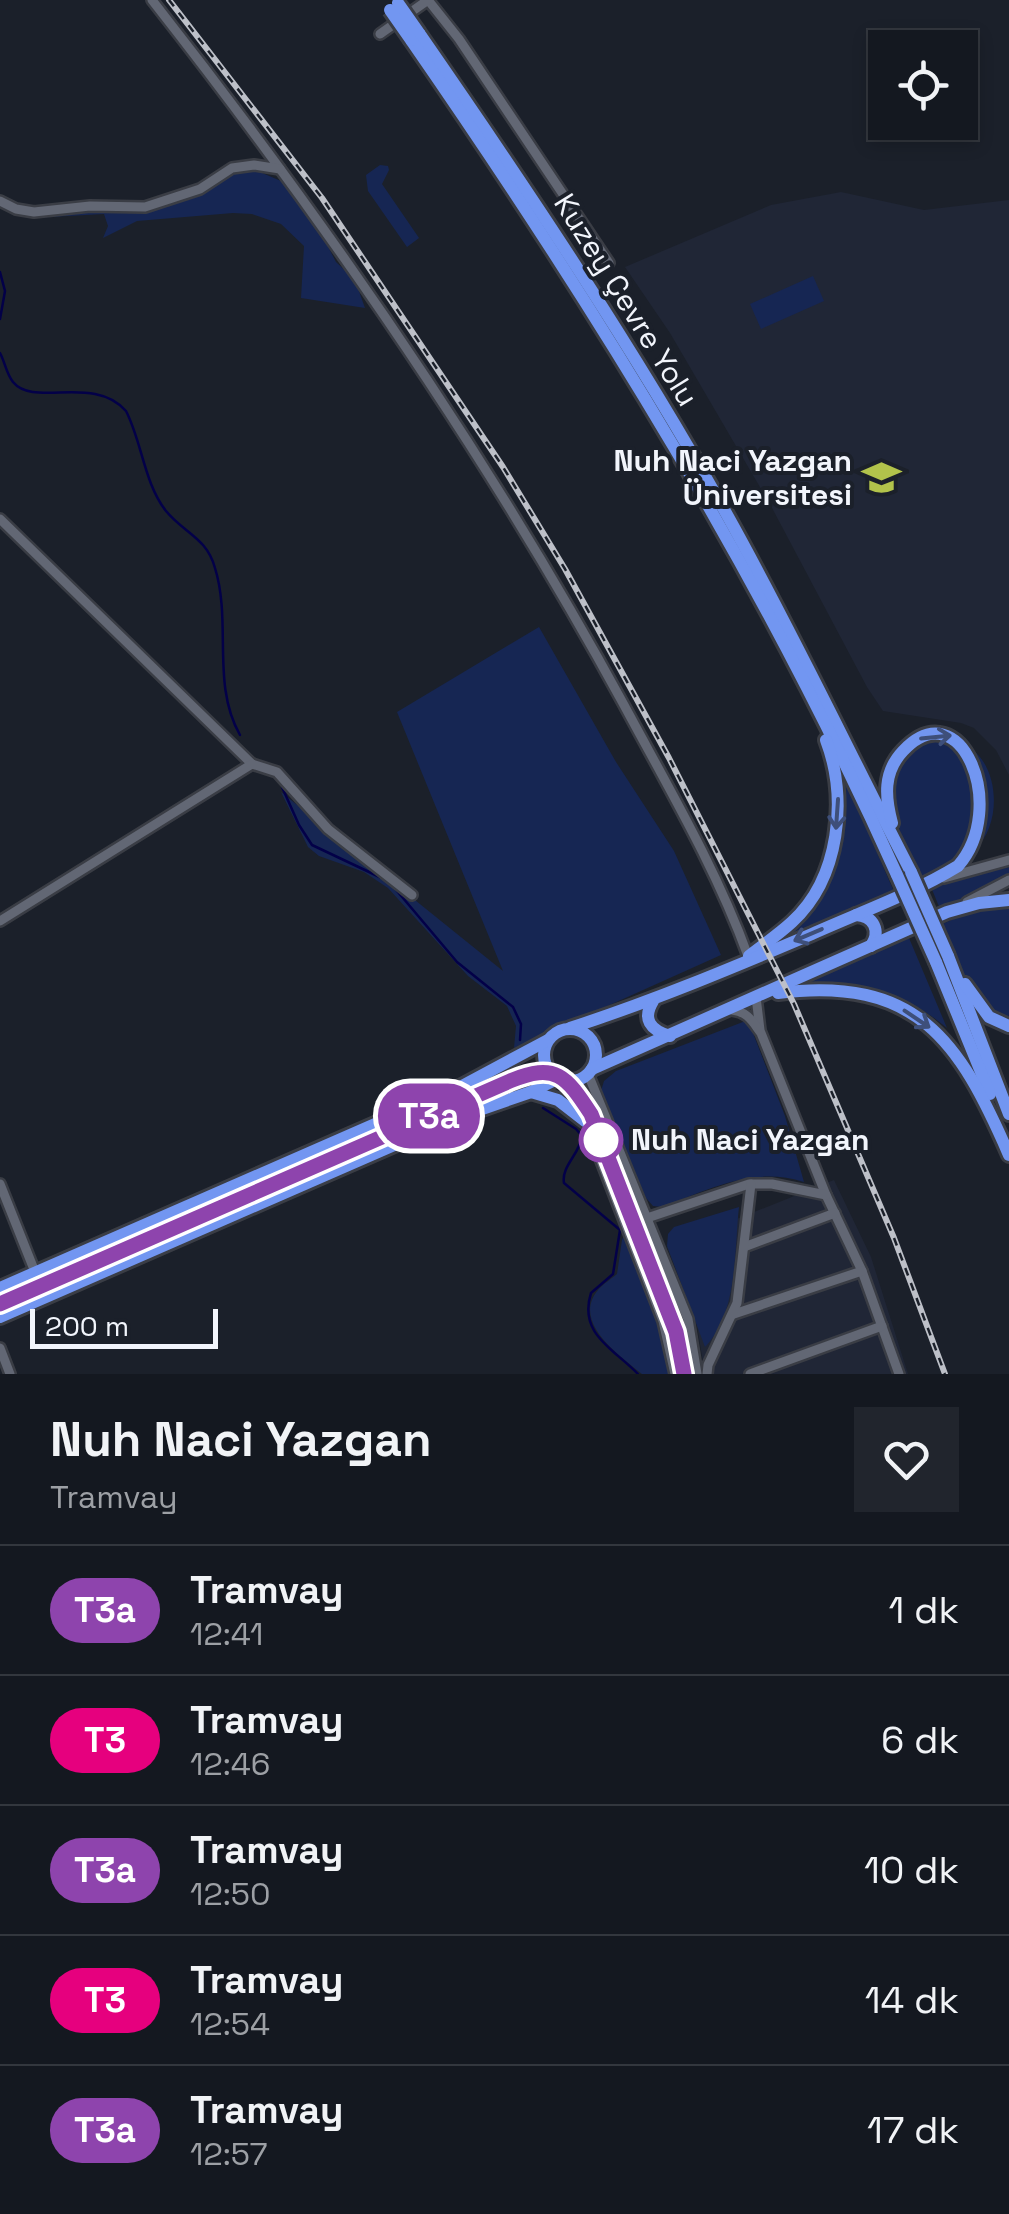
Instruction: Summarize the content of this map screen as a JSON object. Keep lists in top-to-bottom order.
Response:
{
  "streets": {
    "highway": ["Kuzey Çevre Yolu"]
  },
  "places": {
    "school or university": ["Nuh Naci Yazgan Üniversitesi"],
    "other": ["Nuh Naci Yazgan"]
  },
  "lines": ["tram line T3a"],
  "scale_bar": "200 m",
  "page": {
    "on_map": "T3a",
    "scale": "200 m",
    "heading": ["Nuh Naci Yazgan", "Tramvay"],
    "list": [
      {
        "mark": "T3a",
        "name": "Tramvay",
        "note": "12:41",
        "value": "1 dk"
      },
      {
        "mark": "T3",
        "name": "Tramvay",
        "note": "12:46",
        "value": "6 dk"
      },
      {
        "mark": "T3a",
        "name": "Tramvay",
        "note": "12:50",
        "value": "10 dk"
      },
      {
        "mark": "T3",
        "name": "Tramvay",
        "note": "12:54",
        "value": "14 dk"
      },
      {
        "mark": "T3a",
        "name": "Tramvay",
        "note": "12:57",
        "value": "17 dk"
      }
    ]
  }
}
